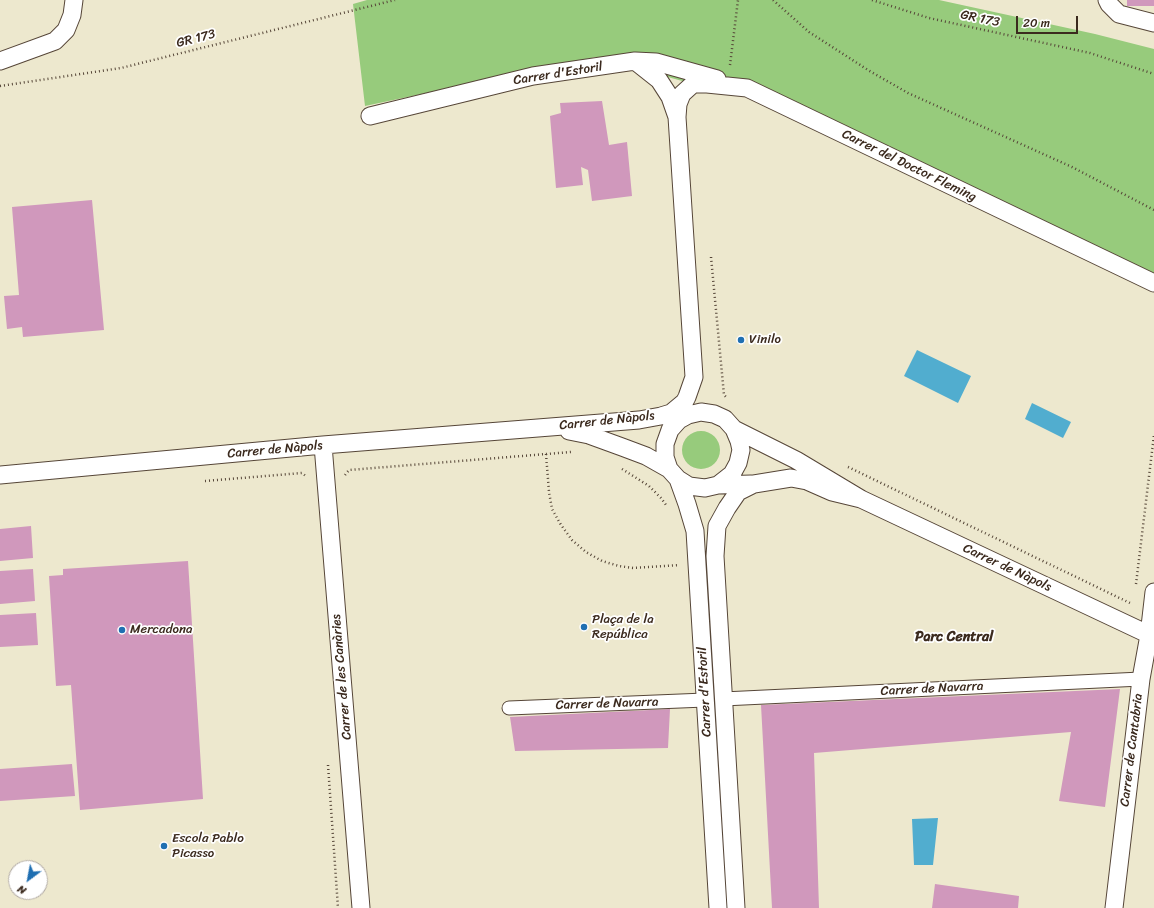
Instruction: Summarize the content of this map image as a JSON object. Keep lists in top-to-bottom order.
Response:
{
  "streets": {
    "street": [
      "Carrer d'Estoril",
      "Carrer del Doctor Fleming",
      "Carrer de Nàpols",
      "Carrer de les Canàries",
      "Carrer de Navarra",
      "Carrer de Cantabria"
    ],
    "path": ["GR 173"]
  },
  "crossings": [
    ["Carrer d'Estoril", "Carrer del Doctor Fleming"],
    ["Carrer d'Estoril", "Carrer de Nàpols"],
    ["Carrer d'Estoril", "Carrer de Navarra"],
    ["Carrer del Doctor Fleming", "Carrer de Nàpols"],
    ["Carrer de Nàpols", "Carrer de les Canàries"],
    ["Carrer de Nàpols", "Carrer de Cantabria"],
    ["Carrer de Navarra", "Carrer de Cantabria"]
  ],
  "districts": ["Parc Central"],
  "places": [
    "Vinilo",
    "Plaça de la República",
    "Mercadona",
    "Escola Pablo Picasso"
  ],
  "scale_bar": "20 m",
  "north": "bottom left"
}
